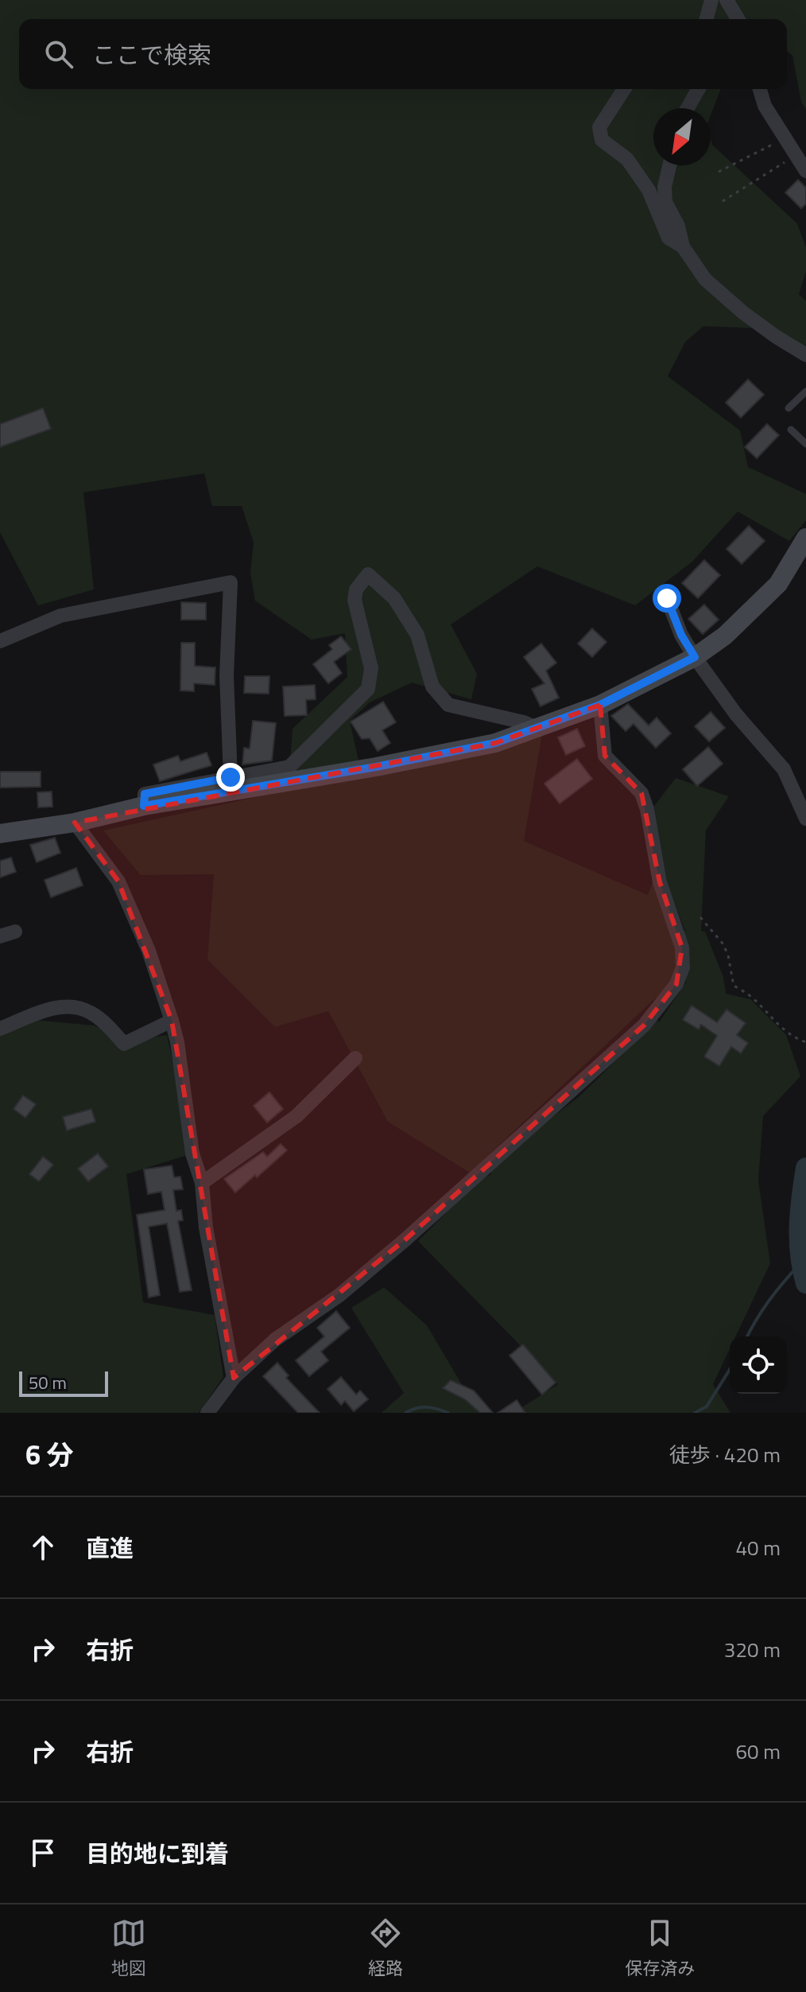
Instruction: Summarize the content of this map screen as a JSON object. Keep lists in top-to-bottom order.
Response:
{
  "scale_bar": "50 m",
  "north": "bottom left",
  "page": {
    "search": "ここで検索",
    "scale": "50 m",
    "heading": ["6 分", "徒歩 · 420 m"],
    "list": [
      ["直進", "40 m"],
      ["右折", "320 m"],
      ["右折", "60 m"],
      "目的地に到着"
    ],
    "nav": ["地図", "経路", "保存済み"]
  }
}
